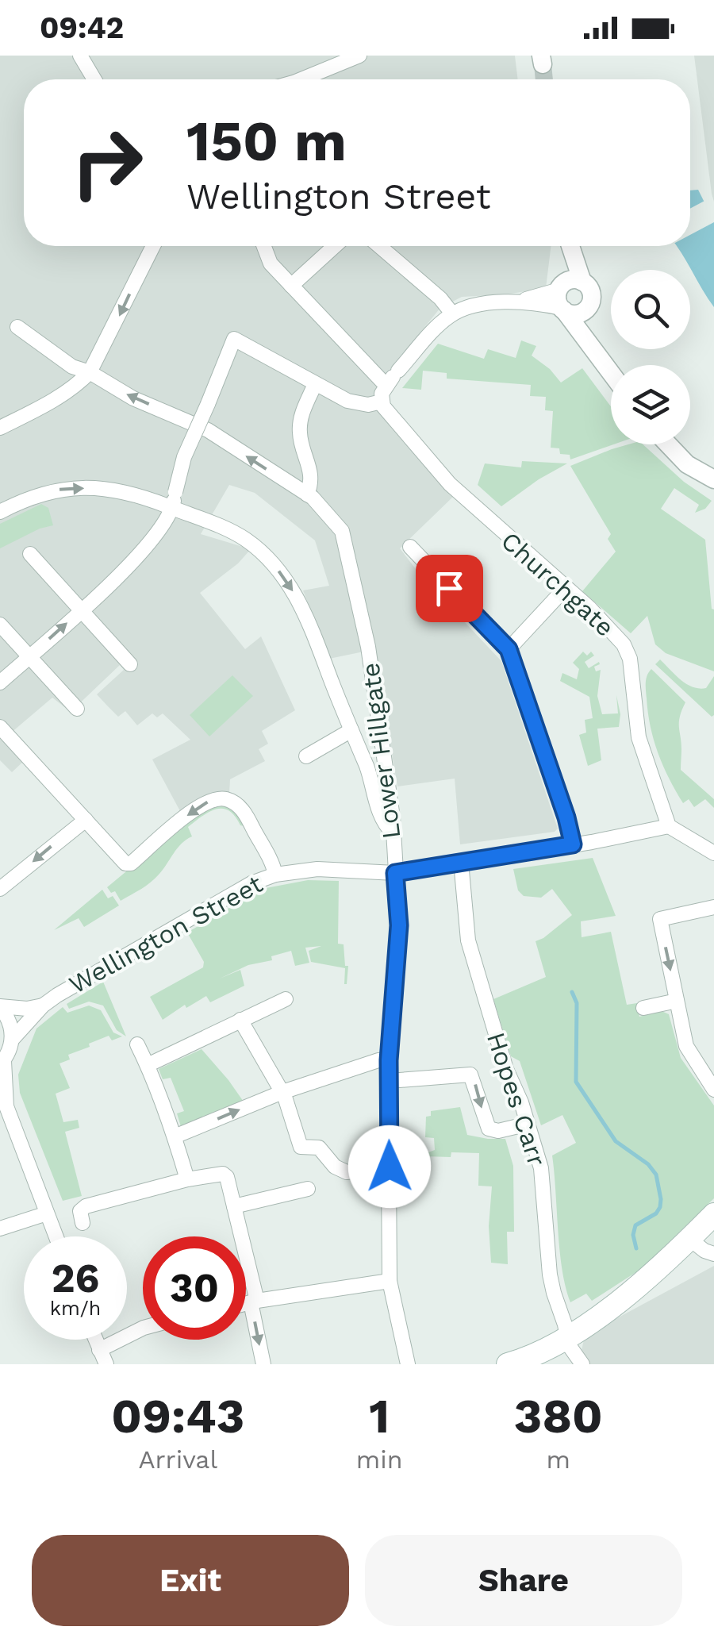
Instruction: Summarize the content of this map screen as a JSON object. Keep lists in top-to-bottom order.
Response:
{
  "streets": {
    "street": [
      "Churchgate",
      "Lower Hillgate",
      "Wellington Street",
      "Hopes Carr"
    ]
  },
  "crossings": [
    ["Churchgate", "Wellington Street"],
    ["Lower Hillgate", "Wellington Street"],
    ["Wellington Street", "Hopes Carr"]
  ],
  "page": {
    "status": "09:42",
    "turn": ["150 m", "Wellington Street"],
    "speed": "26 km/h",
    "limit": "30",
    "eta": [
      "09:43",
      "Arrival",
      "1",
      "min",
      "380",
      "m"
    ],
    "buttons": ["Exit", "Share"]
  }
}
